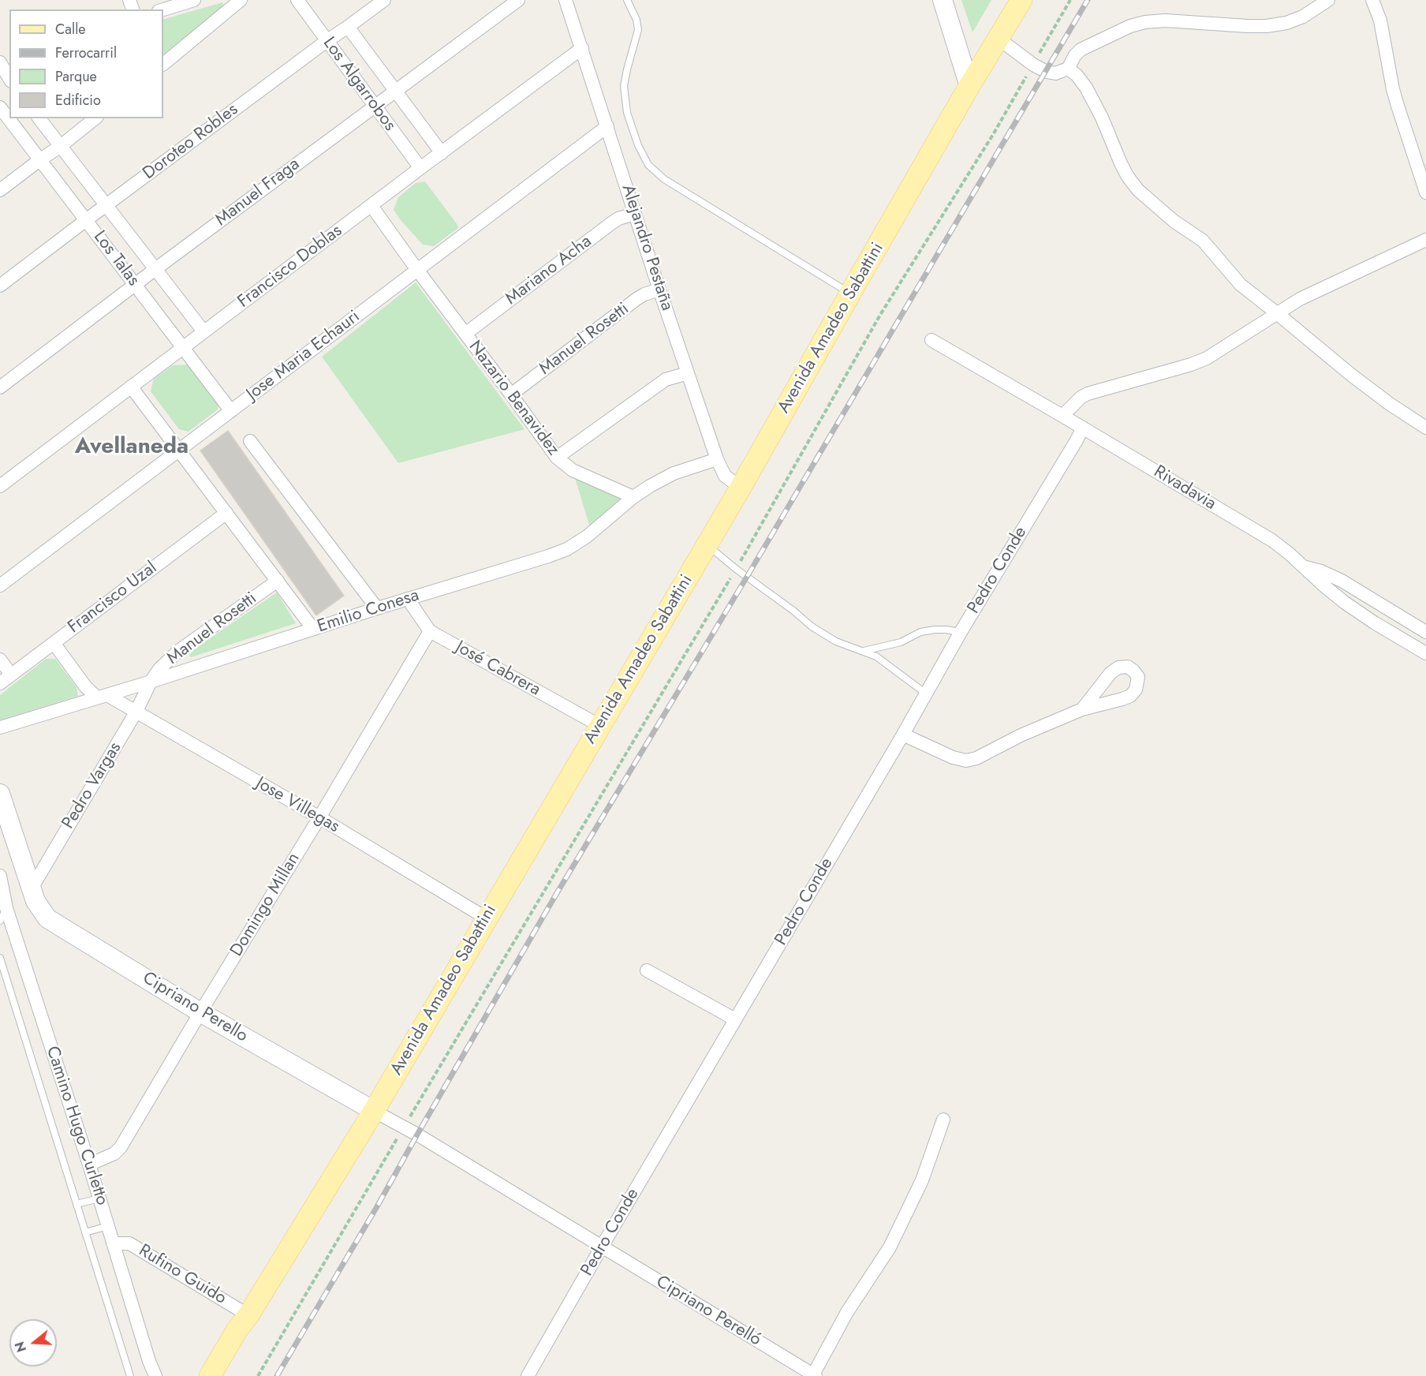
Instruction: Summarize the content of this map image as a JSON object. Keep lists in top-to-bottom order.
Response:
{
  "streets": {
    "main road": ["Avenida Amadeo Sabattini", "Cipriano Perello"],
    "street": [
      "Los Algarrobos",
      "Doroteo Robles",
      "Manuel Fraga",
      "Alejandro Pestaña",
      "Los Talas",
      "Francisco Doblas",
      "Mariano Acha",
      "Manuel Rosetti",
      "Jose Maria Echauri",
      "Nazario Benavidez",
      "Rivadavia",
      "Pedro Conde",
      "Francisco Uzal",
      "Emilio Conesa",
      "José Cabrera",
      "Pedro Vargas",
      "Jose Villegas",
      "Domingo Millan",
      "Camino Hugo Curletto",
      "Rufino Guido",
      "Cipriano Perelló"
    ]
  },
  "crossings": [
    ["Los Algarrobos", "Doroteo Robles"],
    ["Los Algarrobos", "Manuel Fraga"],
    ["Los Algarrobos", "Francisco Doblas"],
    ["Doroteo Robles", "Los Talas"],
    ["Manuel Fraga", "Los Talas"],
    ["Alejandro Pestaña", "Francisco Doblas"],
    ["Alejandro Pestaña", "Mariano Acha"],
    ["Alejandro Pestaña", "Avenida Amadeo Sabattini"],
    ["Alejandro Pestaña", "Manuel Rosetti"],
    ["Alejandro Pestaña", "Jose Maria Echauri"],
    ["Alejandro Pestaña", "Emilio Conesa"],
    ["Los Talas", "Francisco Doblas"],
    ["Los Talas", "Jose Maria Echauri"],
    ["Mariano Acha", "Nazario Benavidez"],
    ["Avenida Amadeo Sabattini", "José Cabrera"],
    ["Avenida Amadeo Sabattini", "Jose Villegas"],
    ["Avenida Amadeo Sabattini", "Cipriano Perello"],
    ["Avenida Amadeo Sabattini", "Rufino Guido"],
    ["Avenida Amadeo Sabattini", "Cipriano Perelló"],
    ["Manuel Rosetti", "Nazario Benavidez"],
    ["Manuel Rosetti", "Emilio Conesa"],
    ["Manuel Rosetti", "Pedro Vargas"],
    ["Jose Maria Echauri", "Nazario Benavidez"],
    ["Nazario Benavidez", "Emilio Conesa"],
    ["Rivadavia", "Pedro Conde"],
    ["Pedro Conde", "Cipriano Perelló"],
    ["Francisco Uzal", "Jose Villegas"],
    ["Emilio Conesa", "José Cabrera"],
    ["Emilio Conesa", "Pedro Vargas"],
    ["Emilio Conesa", "Jose Villegas"],
    ["José Cabrera", "Domingo Millan"],
    ["Pedro Vargas", "Jose Villegas"],
    ["Pedro Vargas", "Cipriano Perello"],
    ["Jose Villegas", "Domingo Millan"],
    ["Domingo Millan", "Cipriano Perello"],
    ["Domingo Millan", "Camino Hugo Curletto"],
    ["Cipriano Perello", "Cipriano Perelló"],
    ["Camino Hugo Curletto", "Rufino Guido"]
  ],
  "districts": ["Avellaneda"],
  "legend": [
    "Calle",
    "Ferrocarril",
    "Parque",
    "Edificio"
  ],
  "north": "left"
}
